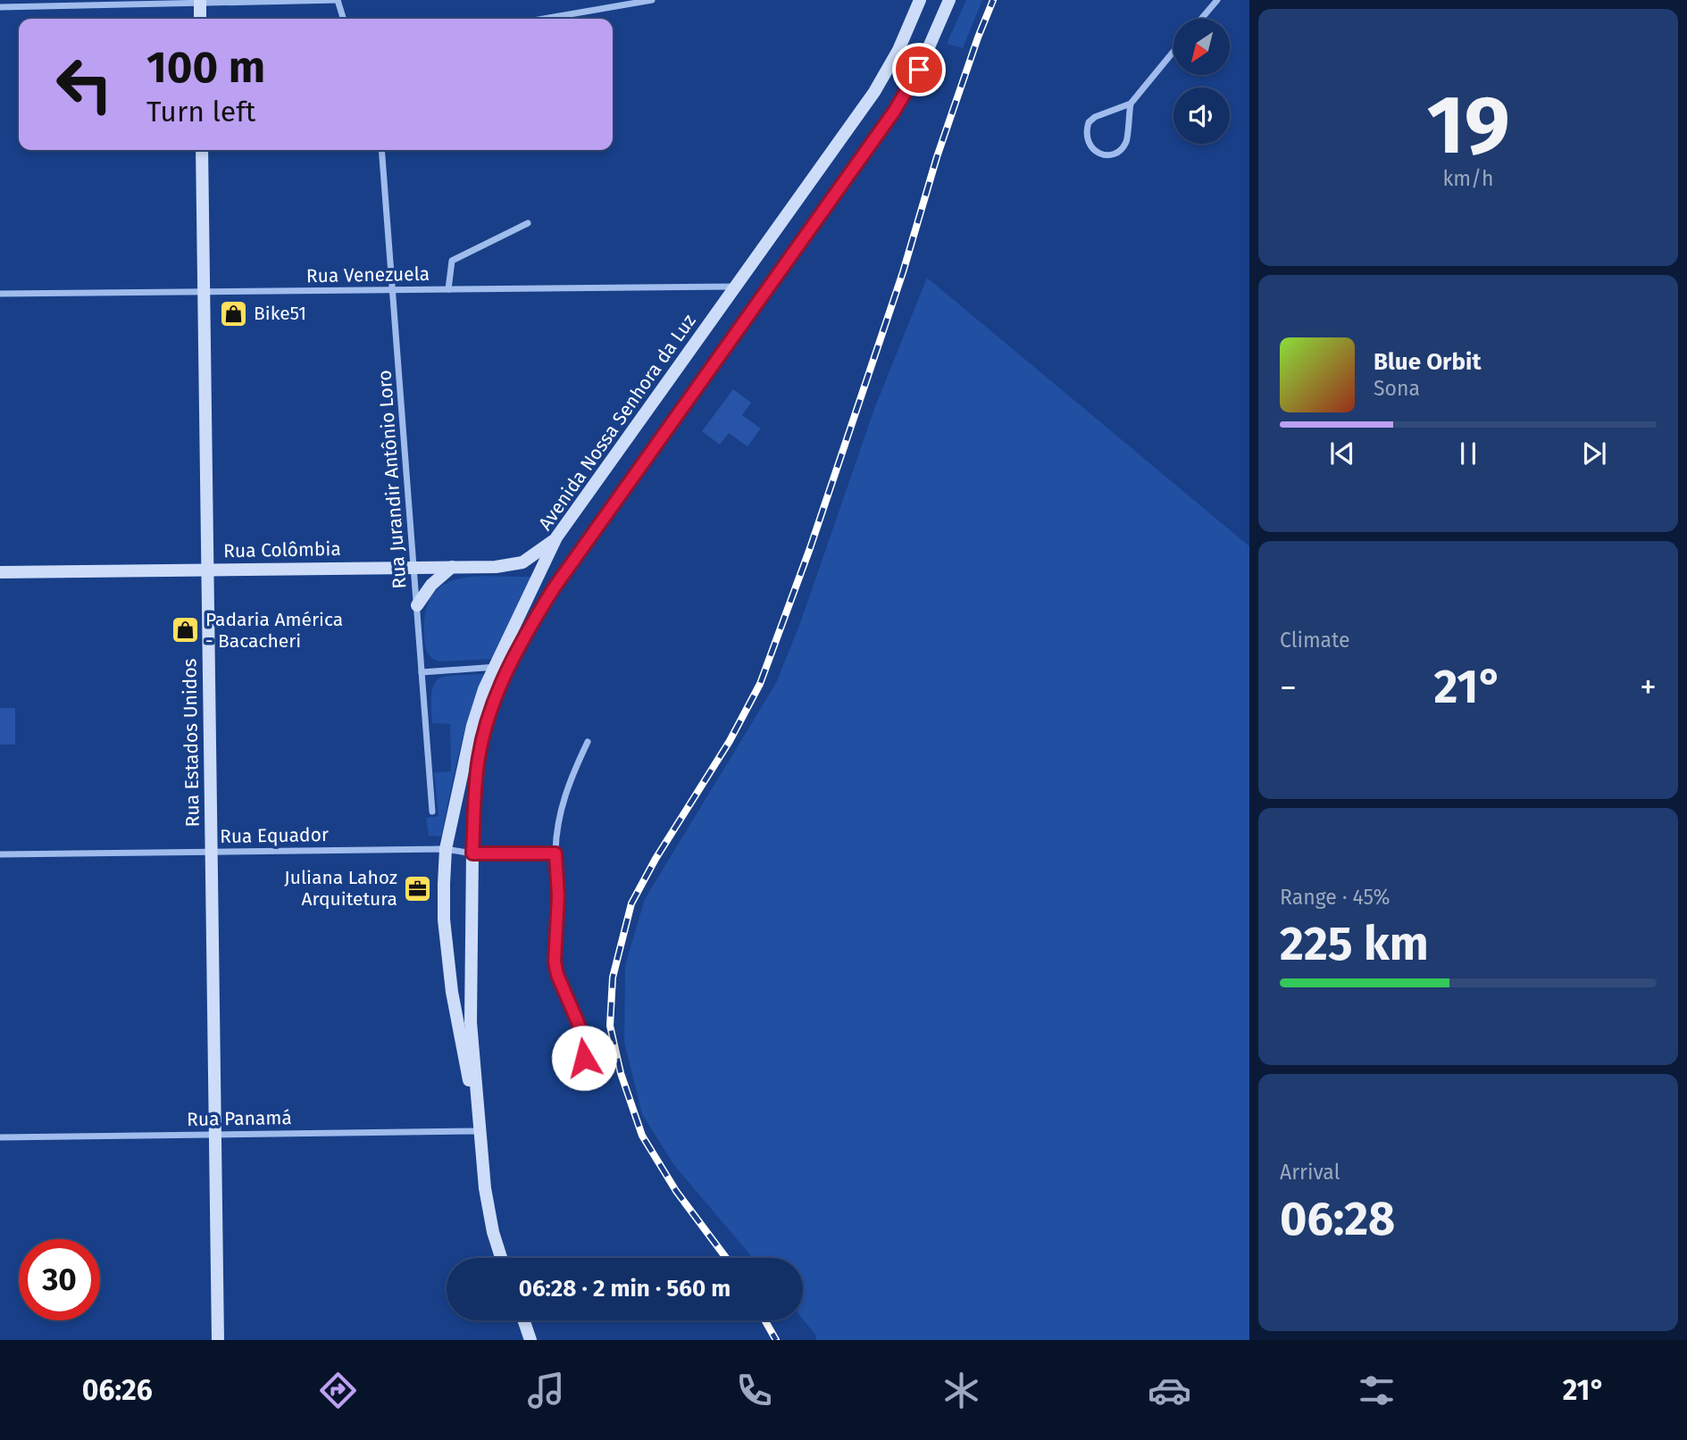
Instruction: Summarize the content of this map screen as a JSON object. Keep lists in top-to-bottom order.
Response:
{
  "streets": {
    "main road": ["Avenida Nossa Senhora da Luz", "Rua Colômbia", "Rua Estados Unidos"],
    "street": [
      "Rua Venezuela",
      "Rua Jurandir Antônio Loro",
      "Rua Equador",
      "Rua Panamá"
    ]
  },
  "crossings": [
    ["Rua Venezuela", "Avenida Nossa Senhora da Luz"],
    ["Rua Venezuela", "Rua Jurandir Antônio Loro"],
    ["Rua Venezuela", "Rua Estados Unidos"],
    ["Avenida Nossa Senhora da Luz", "Rua Colômbia"],
    ["Avenida Nossa Senhora da Luz", "Rua Equador"],
    ["Avenida Nossa Senhora da Luz", "Rua Panamá"],
    ["Rua Jurandir Antônio Loro", "Rua Colômbia"],
    ["Rua Colômbia", "Rua Estados Unidos"],
    ["Rua Estados Unidos", "Rua Equador"],
    ["Rua Estados Unidos", "Rua Panamá"]
  ],
  "places": {
    "shop": ["Bike51", "Padaria América - Bacacheri"],
    "office": ["Juliana Lahoz Arquitetura"]
  },
  "north": "bottom left",
  "page": {
    "tile": [
      ["19", "km/h"],
      "Climate",
      ["Range · 45%", "225 km"],
      ["Arrival", "06:28"]
    ],
    "turn": ["100 m", "Turn left"],
    "song": ["Blue Orbit", "Sona"],
    "heat": ["−", "21°", "+"],
    "limit": "30",
    "trip": "06:28 · 2 min · 560 m",
    "tabs": ["06:26", "21°"]
  }
}
